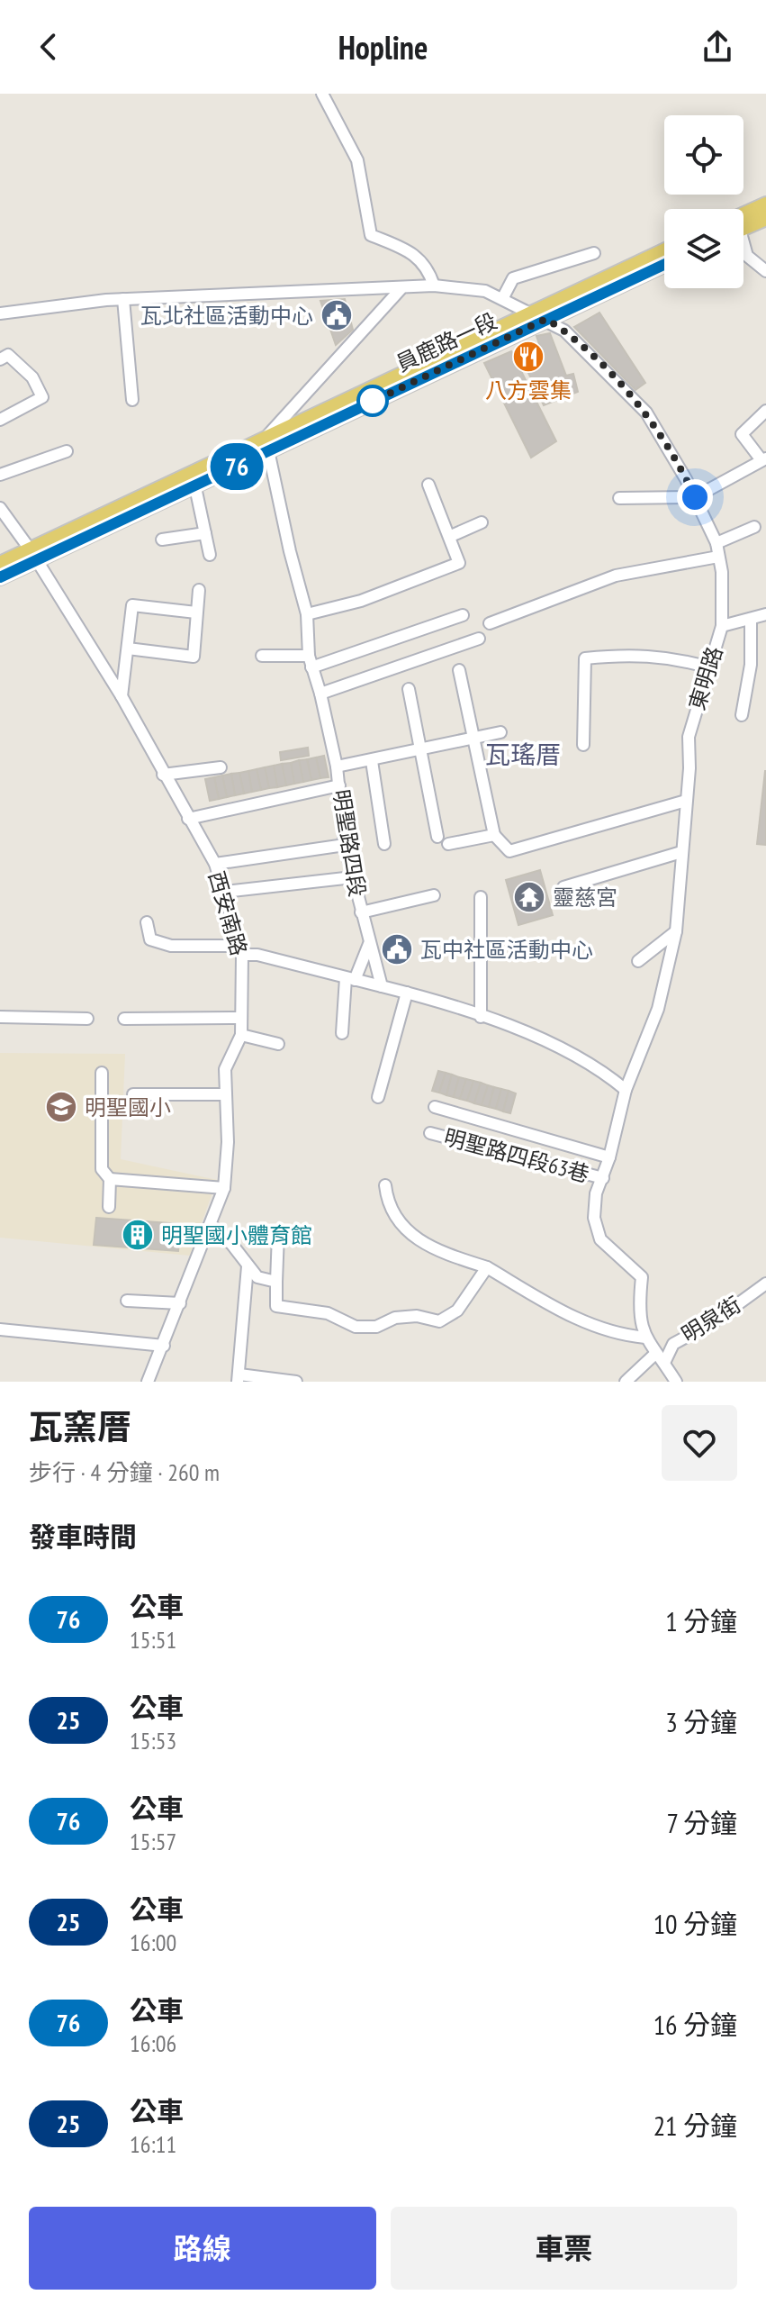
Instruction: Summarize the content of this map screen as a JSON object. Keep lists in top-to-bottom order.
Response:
{
  "streets": {
    "main road": ["員鹿路一段"],
    "street": [
      "東明路",
      "明聖路四段",
      "西安南路",
      "明聖路四段63巷",
      "明泉街"
    ]
  },
  "crossings": [
    ["員鹿路一段", "東明路"],
    ["員鹿路一段", "明聖路四段"],
    ["員鹿路一段", "西安南路"],
    ["東明路", "明聖路四段63巷"]
  ],
  "districts": ["瓦瑤厝"],
  "places": {
    "public building": ["瓦北社區活動中心", "瓦中社區活動中心"],
    "restaurant": ["八方雲集"],
    "temple": ["靈慈宮"],
    "school or university": ["明聖國小"],
    "building": ["明聖國小體育館"]
  },
  "lines": ["bus line 76"],
  "page": {
    "header": "Hopline",
    "on_map": "76",
    "heading": [
      ["瓦窯厝", "步行 · 4 分鐘 · 260 m"],
      "發車時間"
    ],
    "list": [
      {
        "mark": "76",
        "name": "公車",
        "note": "15:51",
        "value": "1 分鐘"
      },
      {
        "mark": "25",
        "name": "公車",
        "note": "15:53",
        "value": "3 分鐘"
      },
      {
        "mark": "76",
        "name": "公車",
        "note": "15:57",
        "value": "7 分鐘"
      },
      {
        "mark": "25",
        "name": "公車",
        "note": "16:00",
        "value": "10 分鐘"
      },
      {
        "mark": "76",
        "name": "公車",
        "note": "16:06",
        "value": "16 分鐘"
      },
      {
        "mark": "25",
        "name": "公車",
        "note": "16:11",
        "value": "21 分鐘"
      }
    ],
    "buttons": ["路線", "車票"]
  }
}
